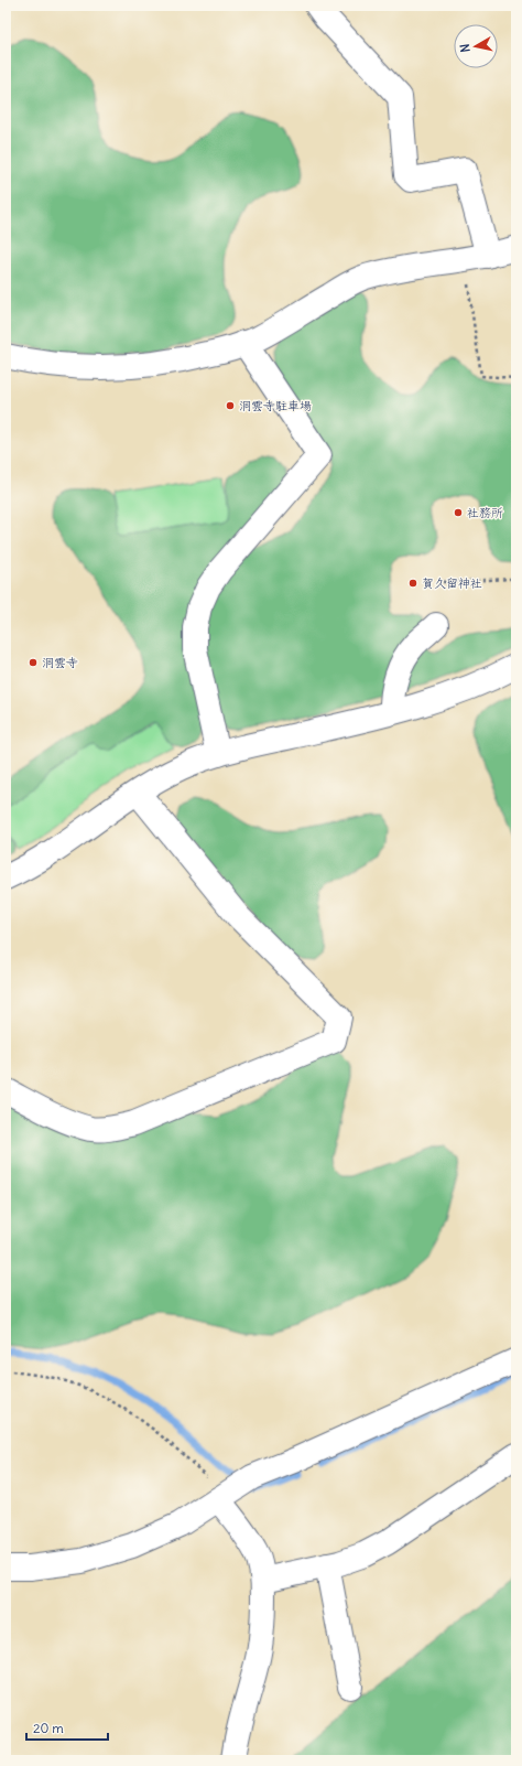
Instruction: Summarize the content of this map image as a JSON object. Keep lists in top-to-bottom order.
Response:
{
  "places": [
    "洞雲寺駐車場",
    "社務所",
    "賀久留神社",
    "洞雲寺"
  ],
  "scale_bar": "20 m",
  "north": "left"
}
